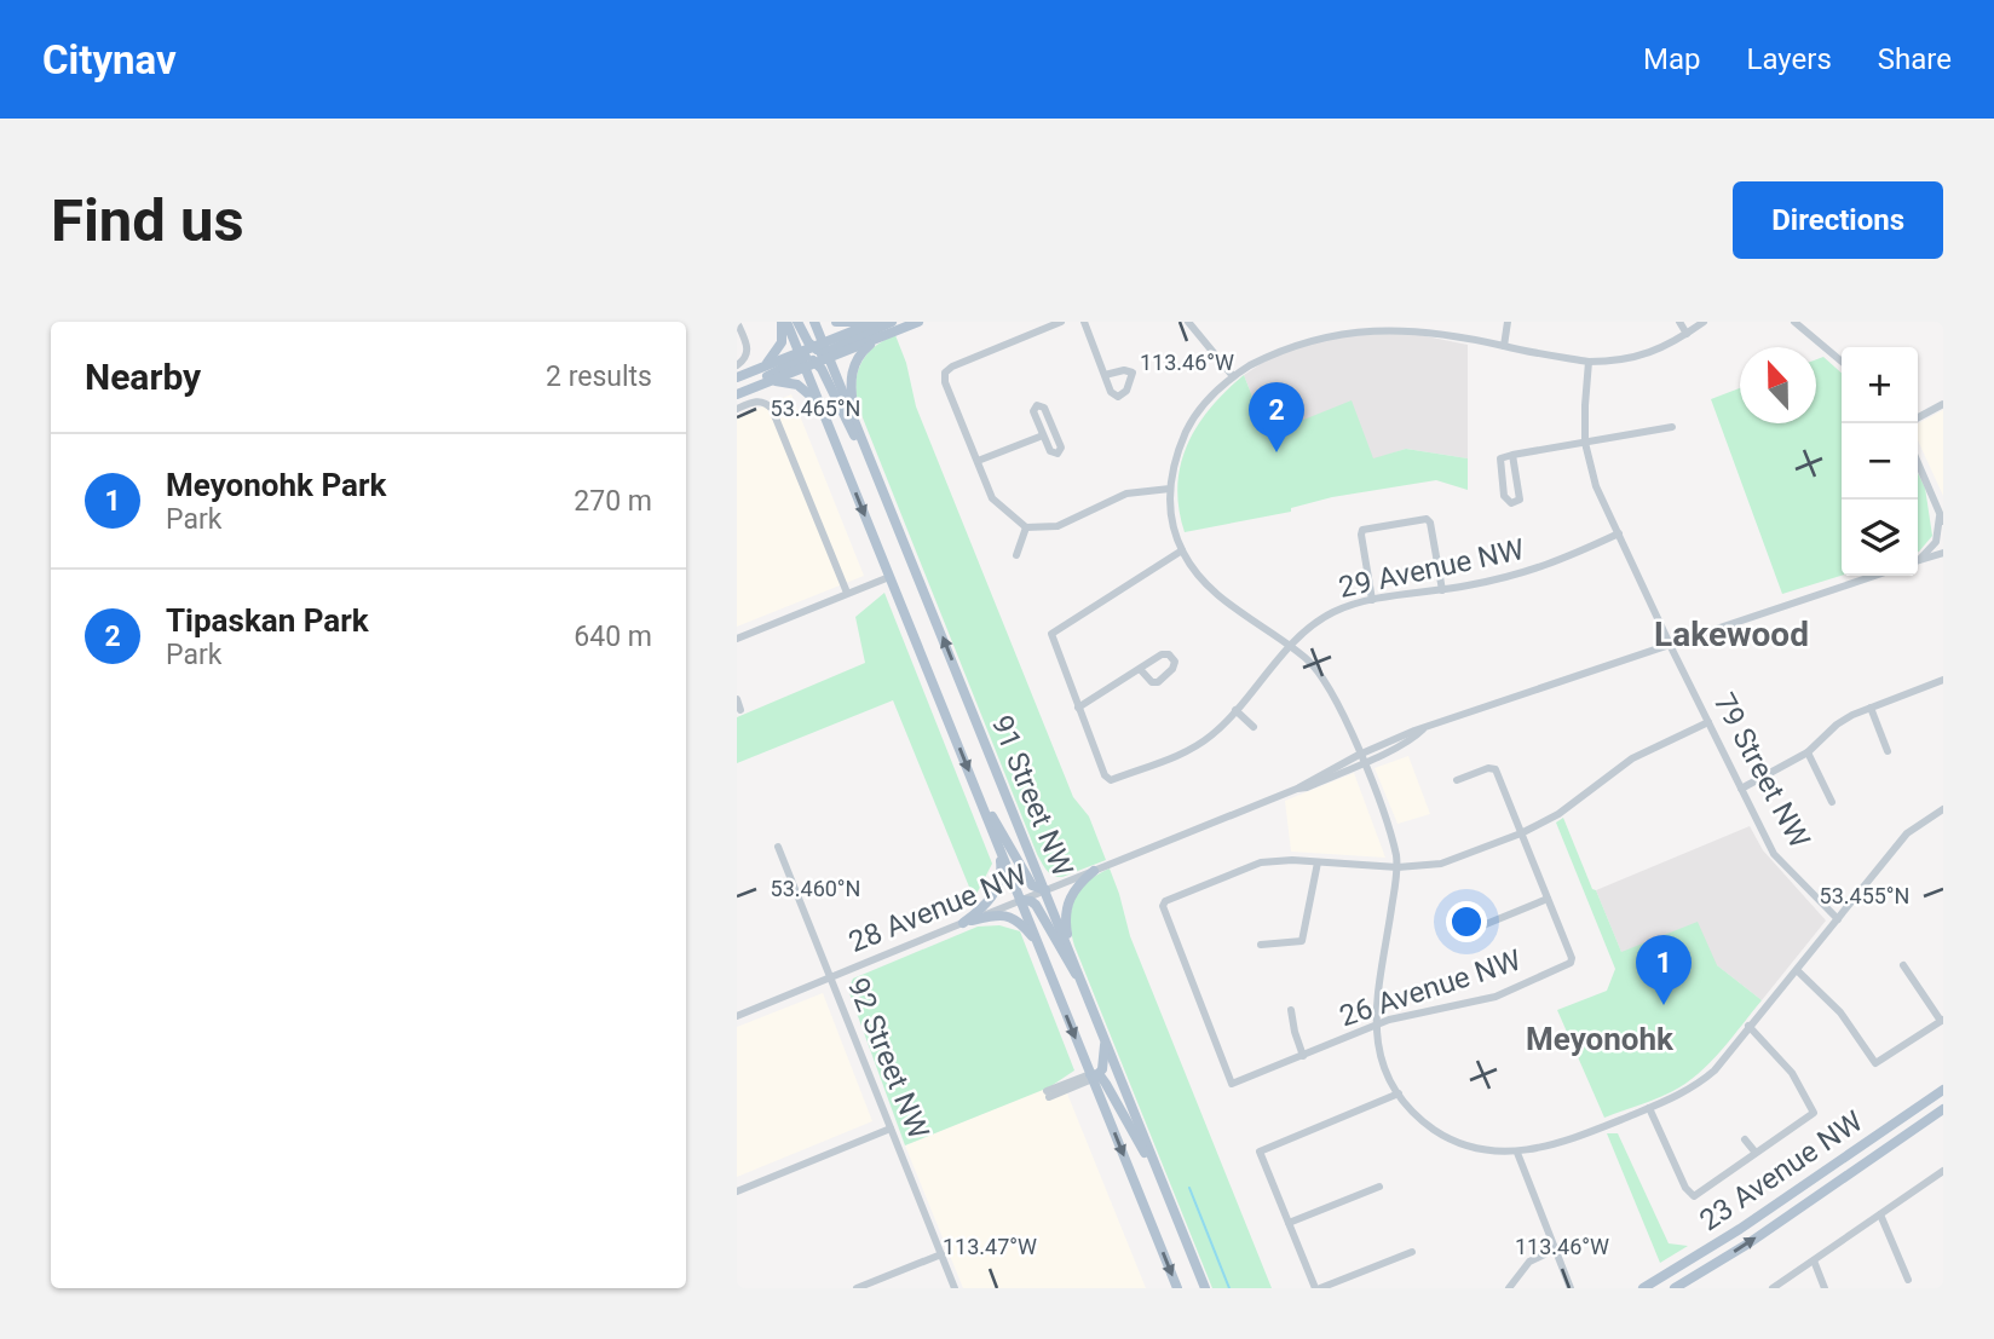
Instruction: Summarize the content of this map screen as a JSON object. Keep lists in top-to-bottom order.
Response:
{
  "streets": {
    "main road": ["91 Street NW", "23 Avenue NW"],
    "street": [
      "29 Avenue NW",
      "79 Street NW",
      "28 Avenue NW",
      "26 Avenue NW",
      "92 Street NW"
    ]
  },
  "crossings": [
    ["29 Avenue NW", "79 Street NW"],
    ["79 Street NW", "28 Avenue NW"],
    ["91 Street NW", "28 Avenue NW"],
    ["28 Avenue NW", "92 Street NW"]
  ],
  "districts": ["Lakewood", "Meyonohk"],
  "north": "top",
  "page": {
    "header": "Citynav",
    "nav": ["Map", "Layers", "Share"],
    "buttons": "Directions",
    "title": "Find us",
    "heading": ["Nearby", "2 results"],
    "map_buttons": ["+", "−"],
    "pins": ["2", "1"],
    "list": [
      {
        "mark": "1",
        "name": "Meyonohk Park",
        "note": "Park",
        "value": "270 m"
      },
      {
        "mark": "2",
        "name": "Tipaskan Park",
        "note": "Park",
        "value": "640 m"
      }
    ]
  },
  "coordinates": [
    "113.46°W",
    "53.465°N",
    "53.460°N",
    "53.455°N",
    "113.47°W"
  ]
}
